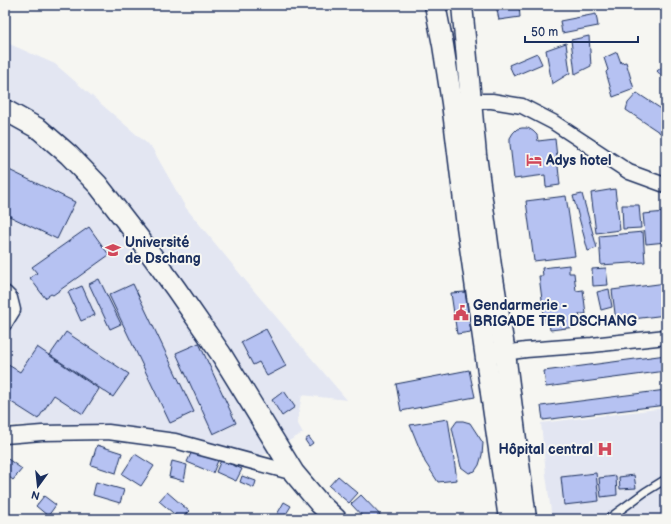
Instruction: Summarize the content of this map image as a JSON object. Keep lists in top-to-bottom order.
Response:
{
  "places": {
    "hotel": ["Adys hotel"],
    "school or university": ["Université de Dschang"],
    "public building": ["Gendarmerie - BRIGADE TER DSCHANG"],
    "hospital": ["Hôpital central"]
  },
  "scale_bar": "50 m",
  "north": "bottom"
}
